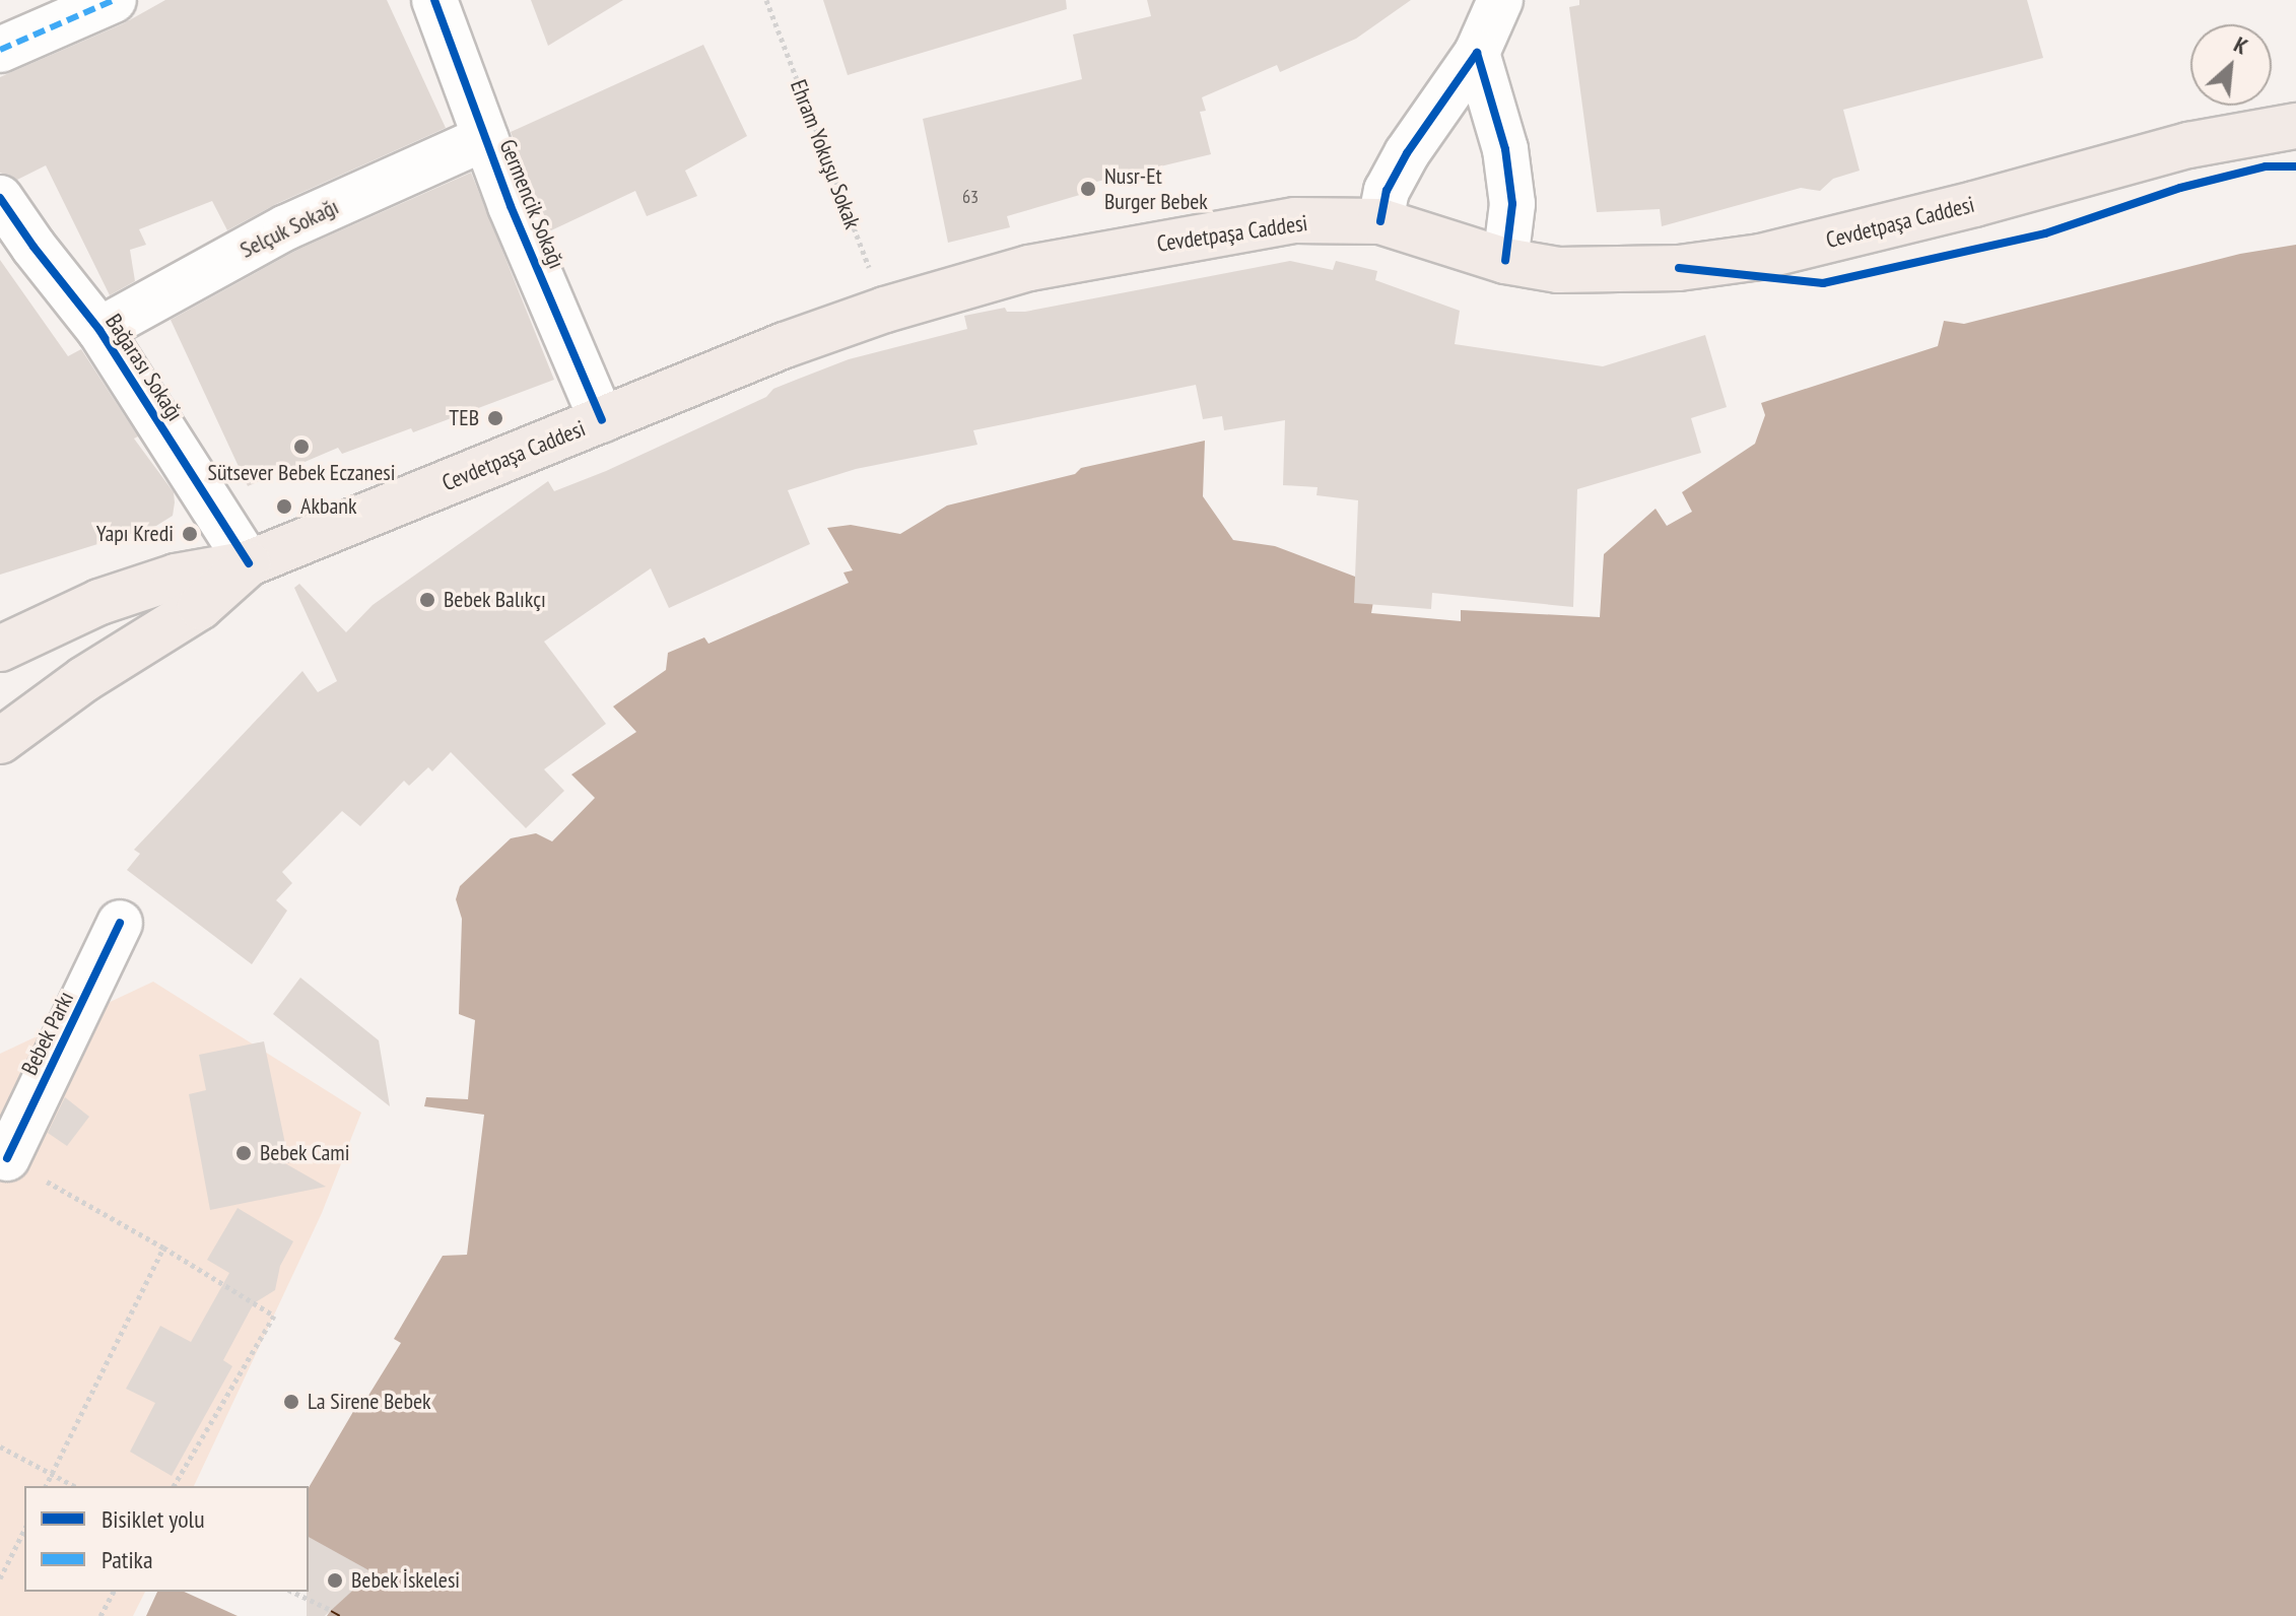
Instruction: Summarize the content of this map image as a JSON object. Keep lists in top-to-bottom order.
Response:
{
  "streets": {
    "main road": ["Cevdetpaşa Caddesi"],
    "street": [
      "Germencik Sokağı",
      "Selçuk Sokağı",
      "Bağarası Sokağı",
      "Bebek Parkı"
    ],
    "path": ["Ehram Yokuşu Sokak"]
  },
  "crossings": [
    ["Ehram Yokuşu Sokak", "Cevdetpaşa Caddesi"],
    ["Germencik Sokağı", "Cevdetpaşa Caddesi"],
    ["Germencik Sokağı", "Selçuk Sokağı"],
    ["Cevdetpaşa Caddesi", "Bağarası Sokağı"],
    ["Selçuk Sokağı", "Bağarası Sokağı"]
  ],
  "places": [
    "Nusr-Et Burger Bebek",
    "TEB",
    "Sütsever Bebek Eczanesi",
    "Akbank",
    "Yapı Kredi",
    "Bebek Balıkçı",
    "Bebek Cami",
    "La Sirene Bebek",
    "Bebek İskelesi"
  ],
  "house_numbers": ["63"],
  "legend": ["Bisiklet yolu", "Patika"],
  "north": "top right"
}
